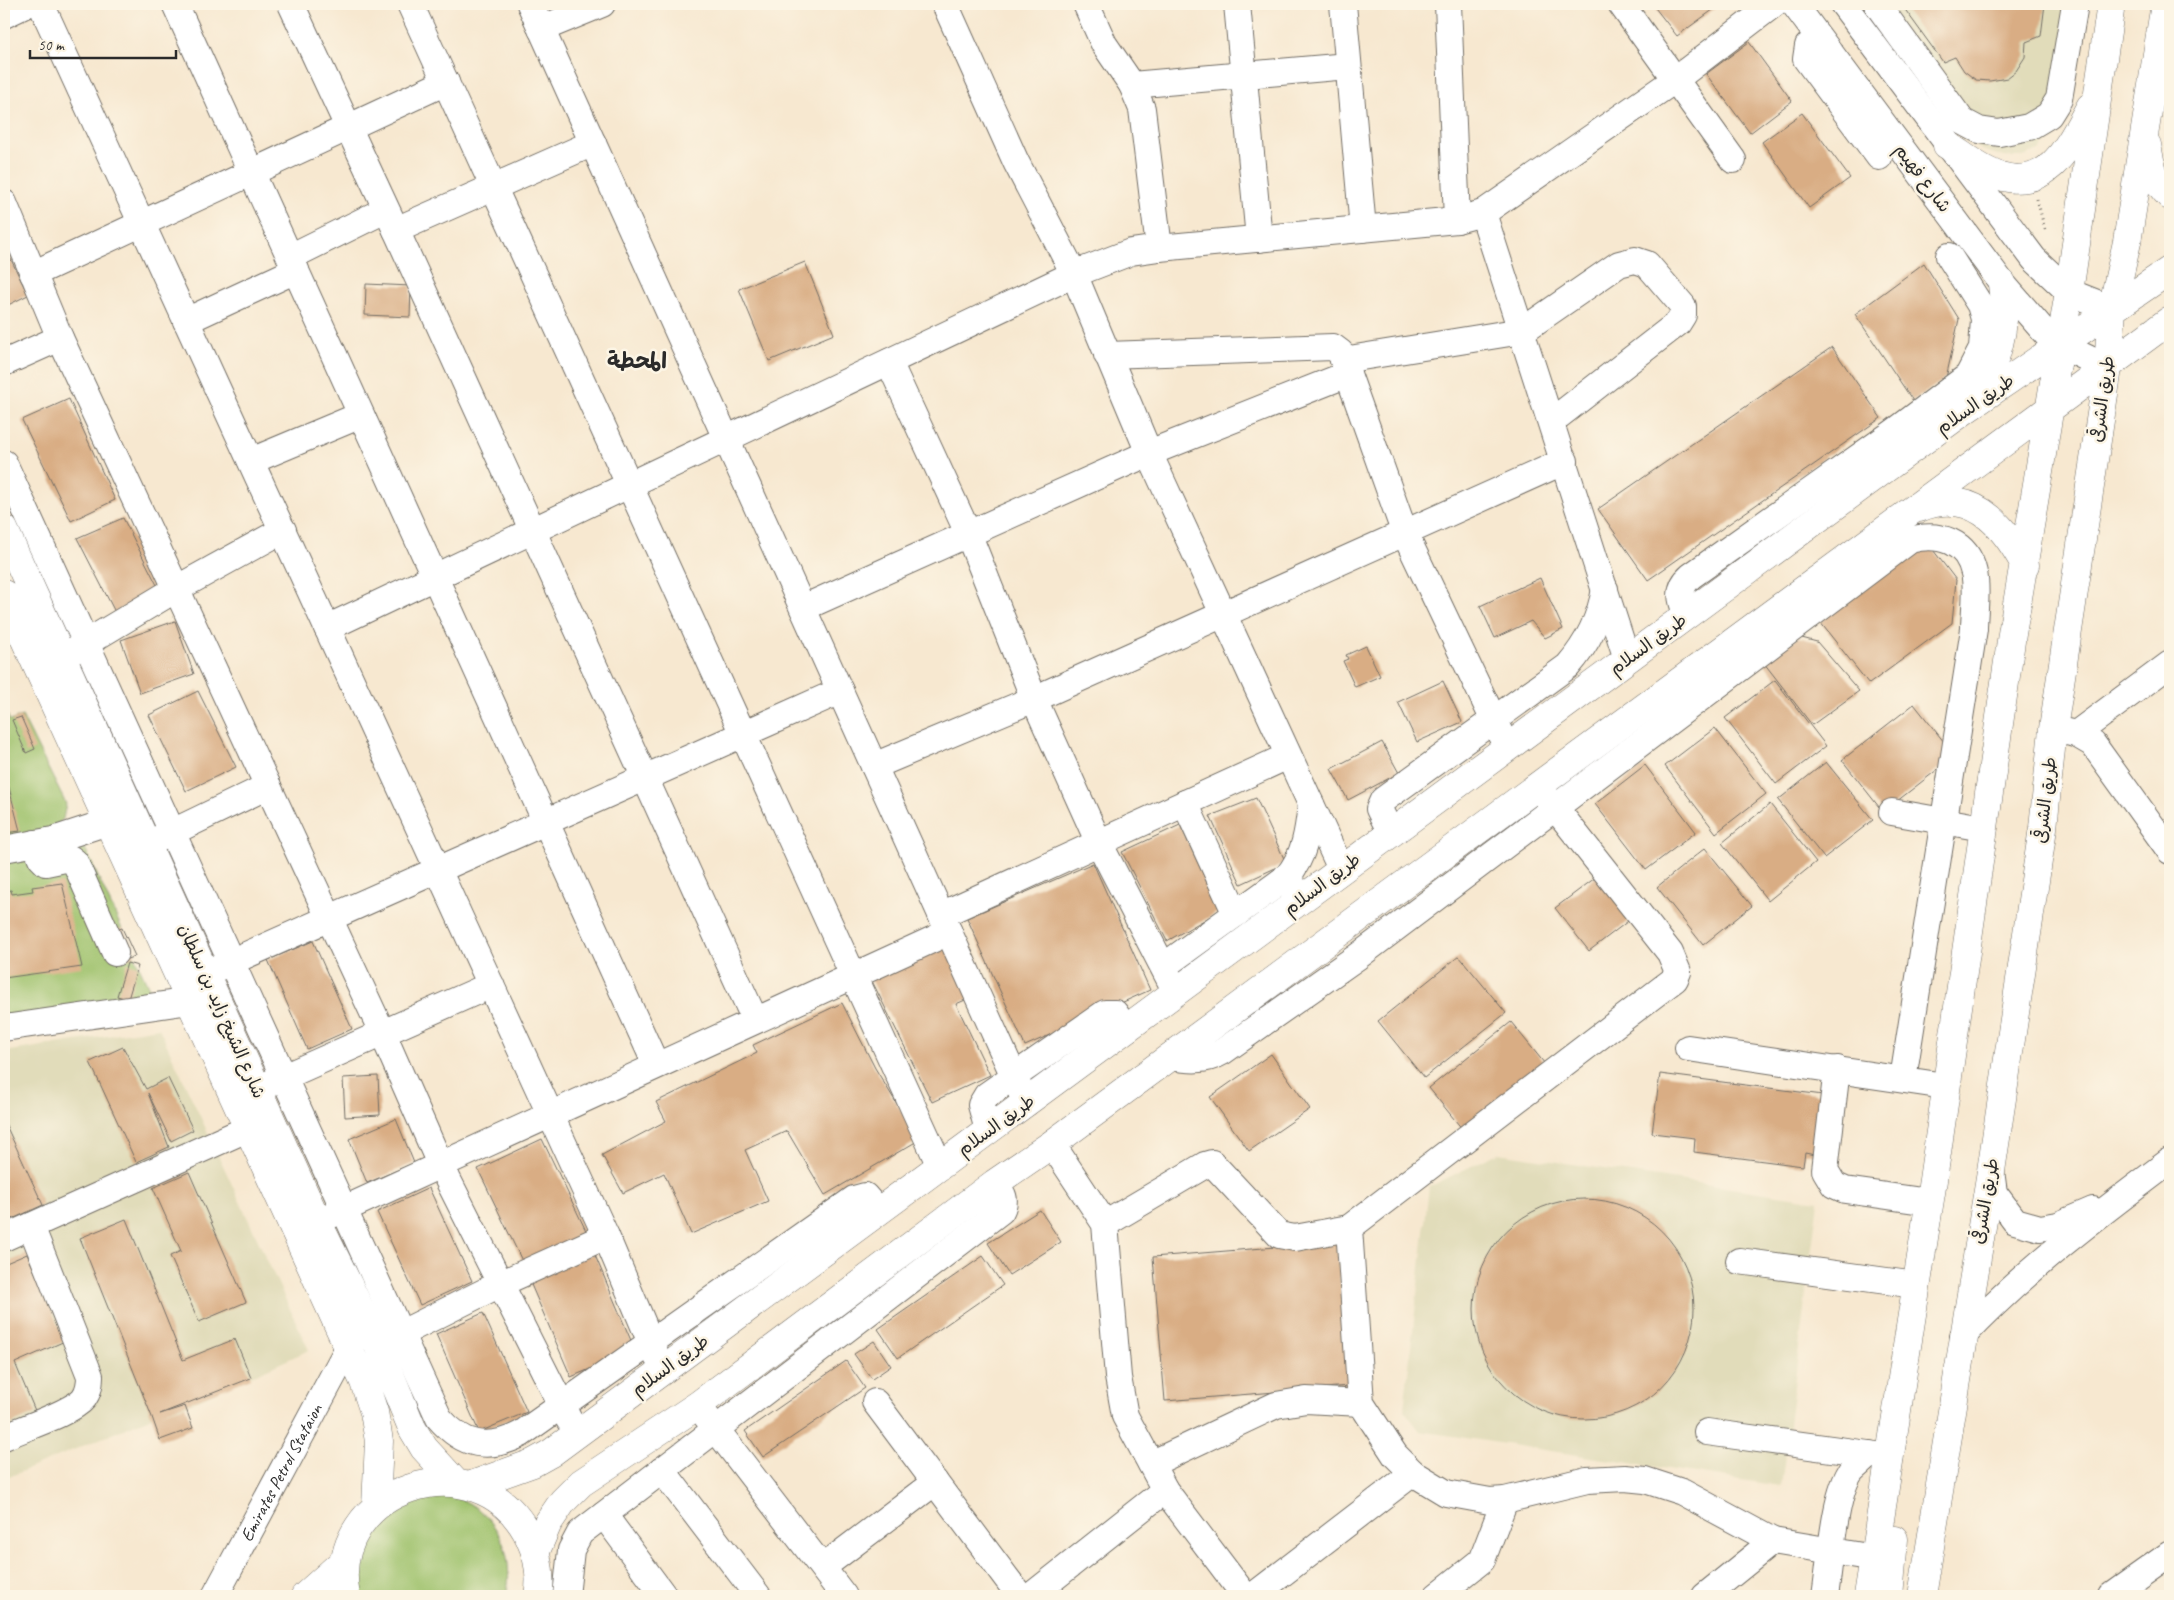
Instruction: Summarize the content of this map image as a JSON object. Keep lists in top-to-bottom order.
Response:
{
  "streets": {
    "main road": ["طريق الشرقى", "طريق السلام", "شارع الشيخ زايد بن سلطان"],
    "street": ["شارع فهيم", "Emirates Petrol Stataion"]
  },
  "crossings": [
    ["شارع فهيم", "طريق الشرقى"],
    ["شارع فهيم", "طريق السلام"],
    ["طريق الشرقى", "طريق السلام"],
    ["طريق السلام", "شارع الشيخ زايد بن سلطان"],
    ["شارع الشيخ زايد بن سلطان", "Emirates Petrol Stataion"]
  ],
  "districts": ["المحطة"],
  "scale_bar": "50 m"
}
